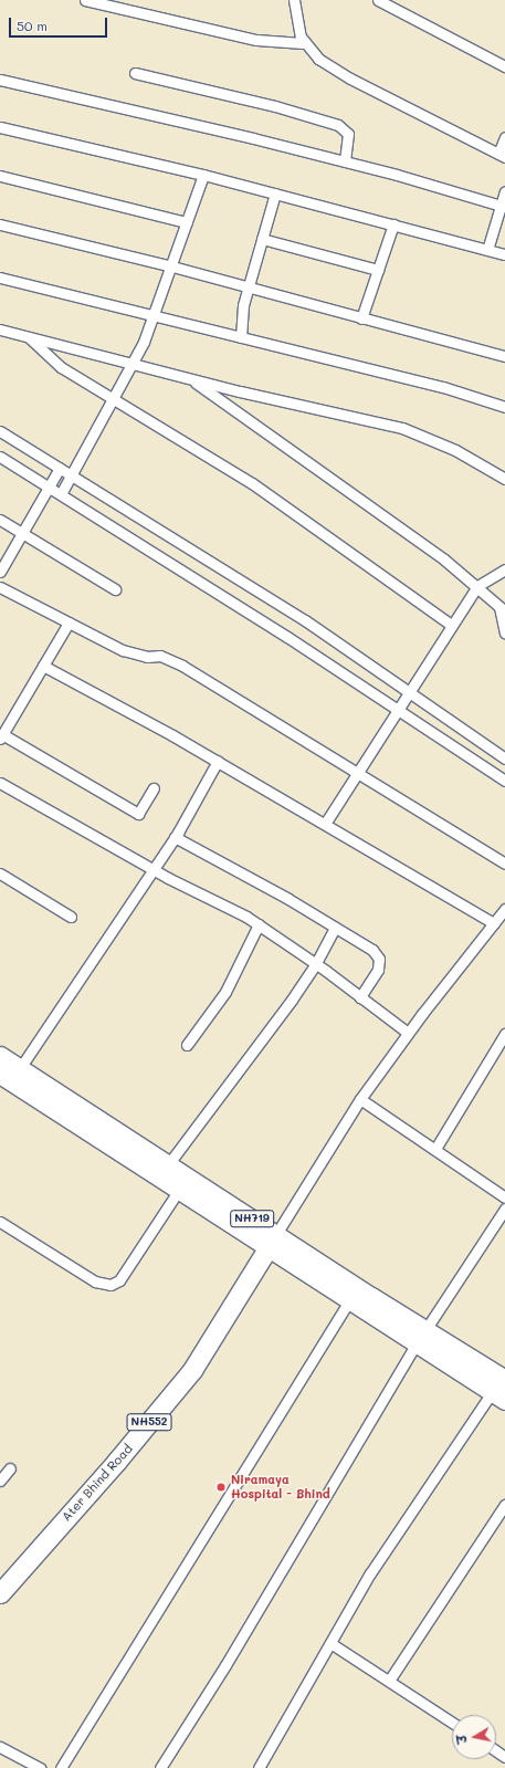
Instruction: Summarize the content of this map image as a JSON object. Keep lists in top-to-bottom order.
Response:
{
  "streets": {
    "highway": ["NH719", "NH552", "Ater Bhind Road"]
  },
  "crossings": [
    ["NH719", "Ater Bhind Road"]
  ],
  "places": ["Niramaya Hospital - Bhind"],
  "scale_bar": "50 m",
  "north": "left"
}
